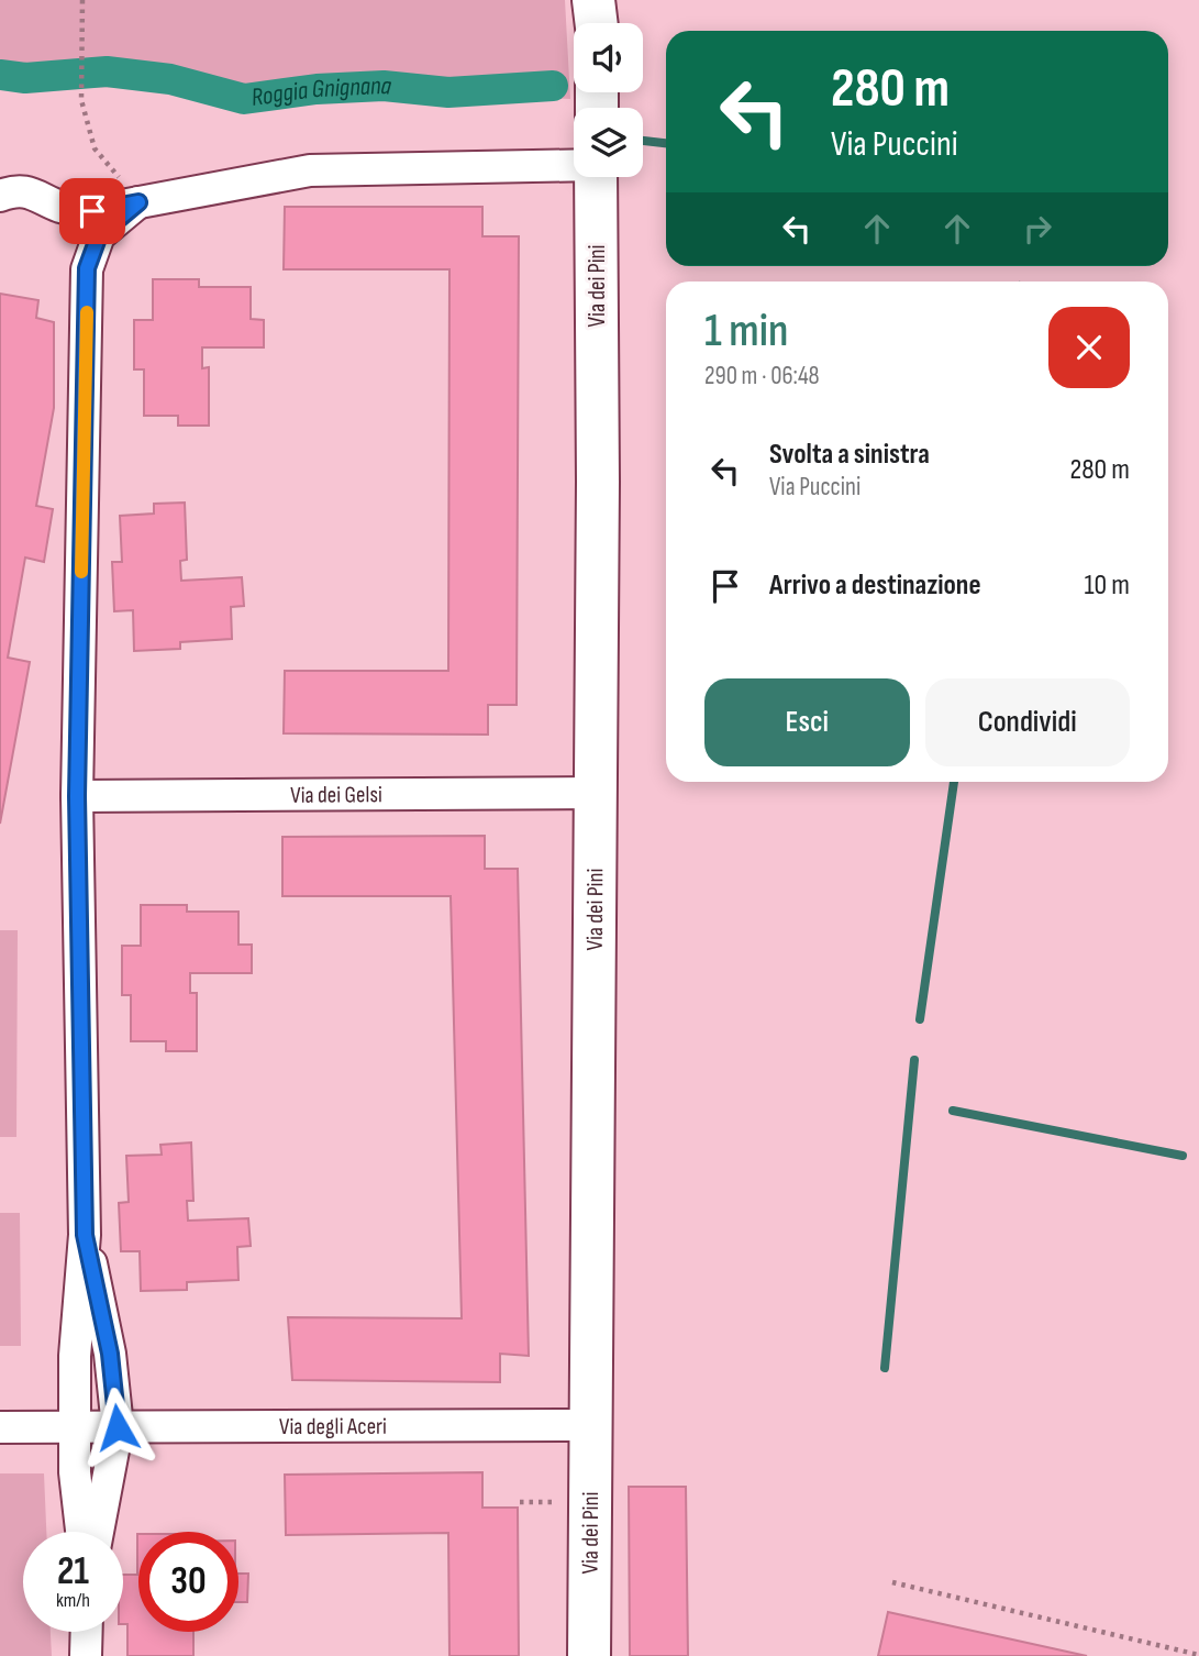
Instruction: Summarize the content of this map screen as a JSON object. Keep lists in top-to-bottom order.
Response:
{
  "streets": {
    "street": ["Via dei Pini", "Via dei Gelsi", "Via degli Aceri"]
  },
  "crossings": [
    ["Via dei Pini", "Via dei Gelsi"],
    ["Via dei Pini", "Via degli Aceri"]
  ],
  "water": ["Roggia Gnignana"],
  "page": {
    "turn": ["280 m", "Via Puccini"],
    "heading": ["1 min", "290 m · 06:48"],
    "list": [
      {
        "name": "Svolta a sinistra",
        "note": "Via Puccini",
        "value": "280 m"
      },
      {
        "name": "Arrivo a destinazione",
        "value": "10 m"
      }
    ],
    "buttons": ["Esci", "Condividi"],
    "speed": "21 km/h",
    "limit": "30"
  }
}
